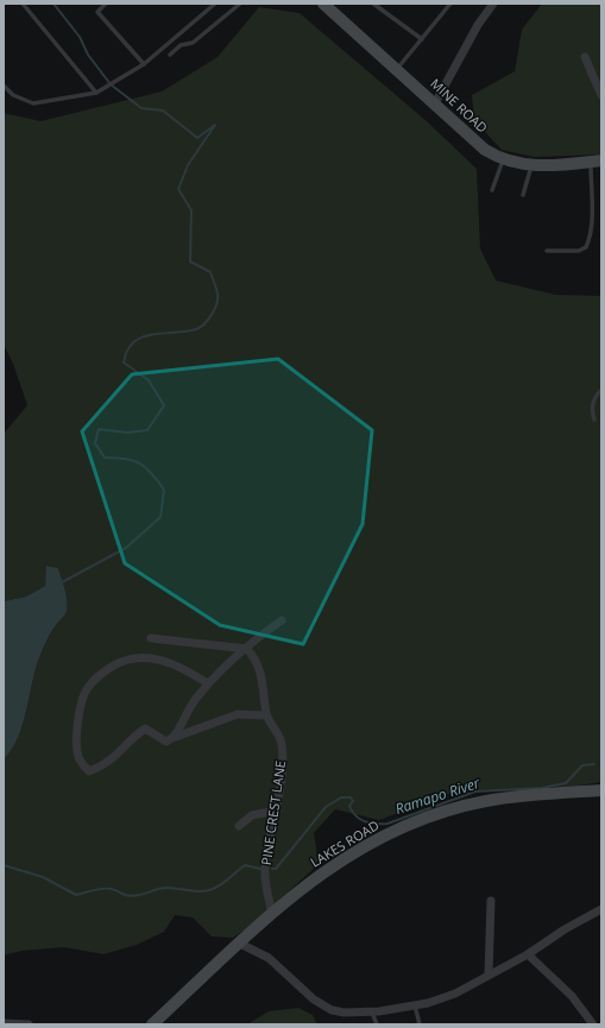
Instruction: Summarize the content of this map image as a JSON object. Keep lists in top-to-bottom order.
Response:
{
  "streets": {
    "main road": ["MINE ROAD", "LAKES ROAD"],
    "street": ["PINE CREST LANE"]
  },
  "crossings": [
    ["PINE CREST LANE", "LAKES ROAD"]
  ],
  "water": ["Ramapo River"]
}
